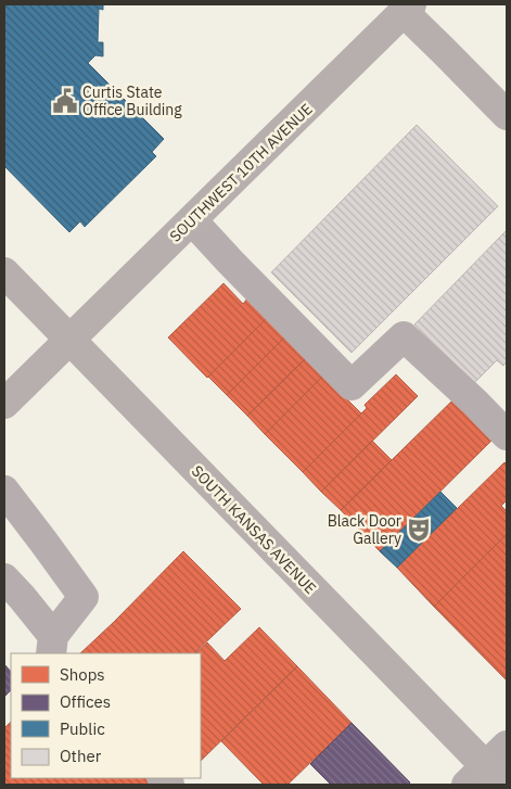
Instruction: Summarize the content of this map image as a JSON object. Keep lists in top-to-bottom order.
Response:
{
  "streets": {
    "main road": ["SOUTHWEST 10TH AVENUE", "SOUTH KANSAS AVENUE"]
  },
  "crossings": [
    ["SOUTHWEST 10TH AVENUE", "SOUTH KANSAS AVENUE"]
  ],
  "places": {
    "public building": ["Curtis State Office Building"],
    "theatre": ["Black Door Gallery"]
  },
  "legend": [
    "Shops",
    "Offices",
    "Public",
    "Other"
  ]
}
